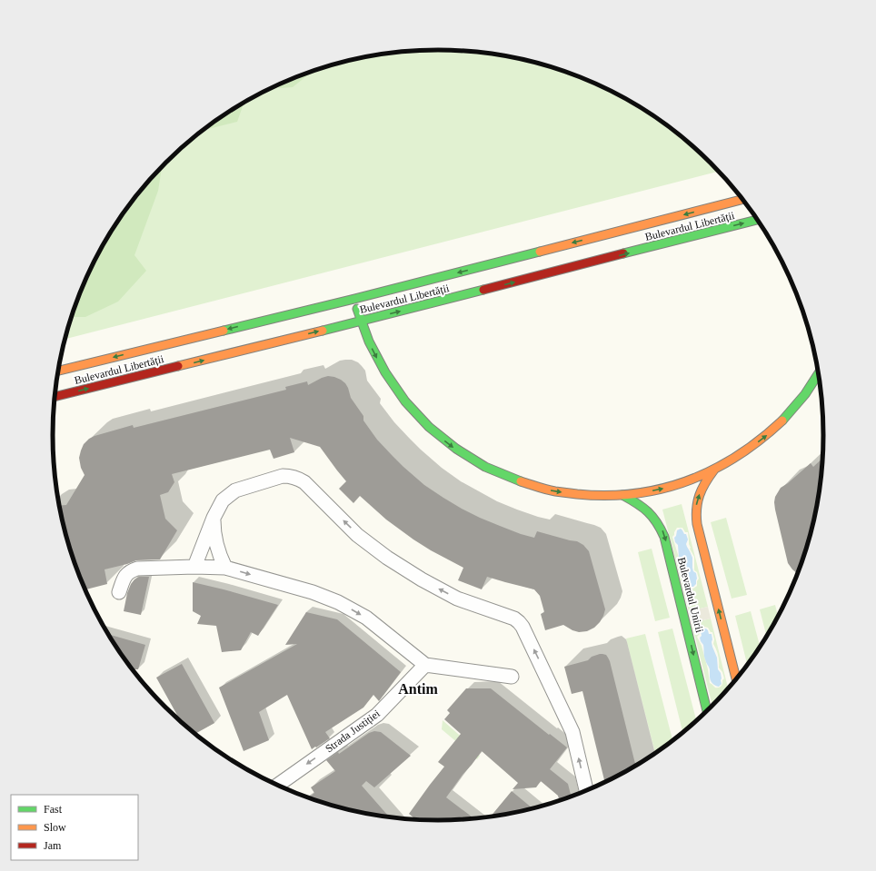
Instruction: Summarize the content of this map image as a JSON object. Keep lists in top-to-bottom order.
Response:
{
  "streets": {
    "main road": ["Bulevardul Libertății", "Bulevardul Unirii"],
    "street": ["Strada Justiției"]
  },
  "one_way": ["Strada Justiției"],
  "districts": ["Antim"],
  "legend": ["Fast", "Slow", "Jam"]
}
